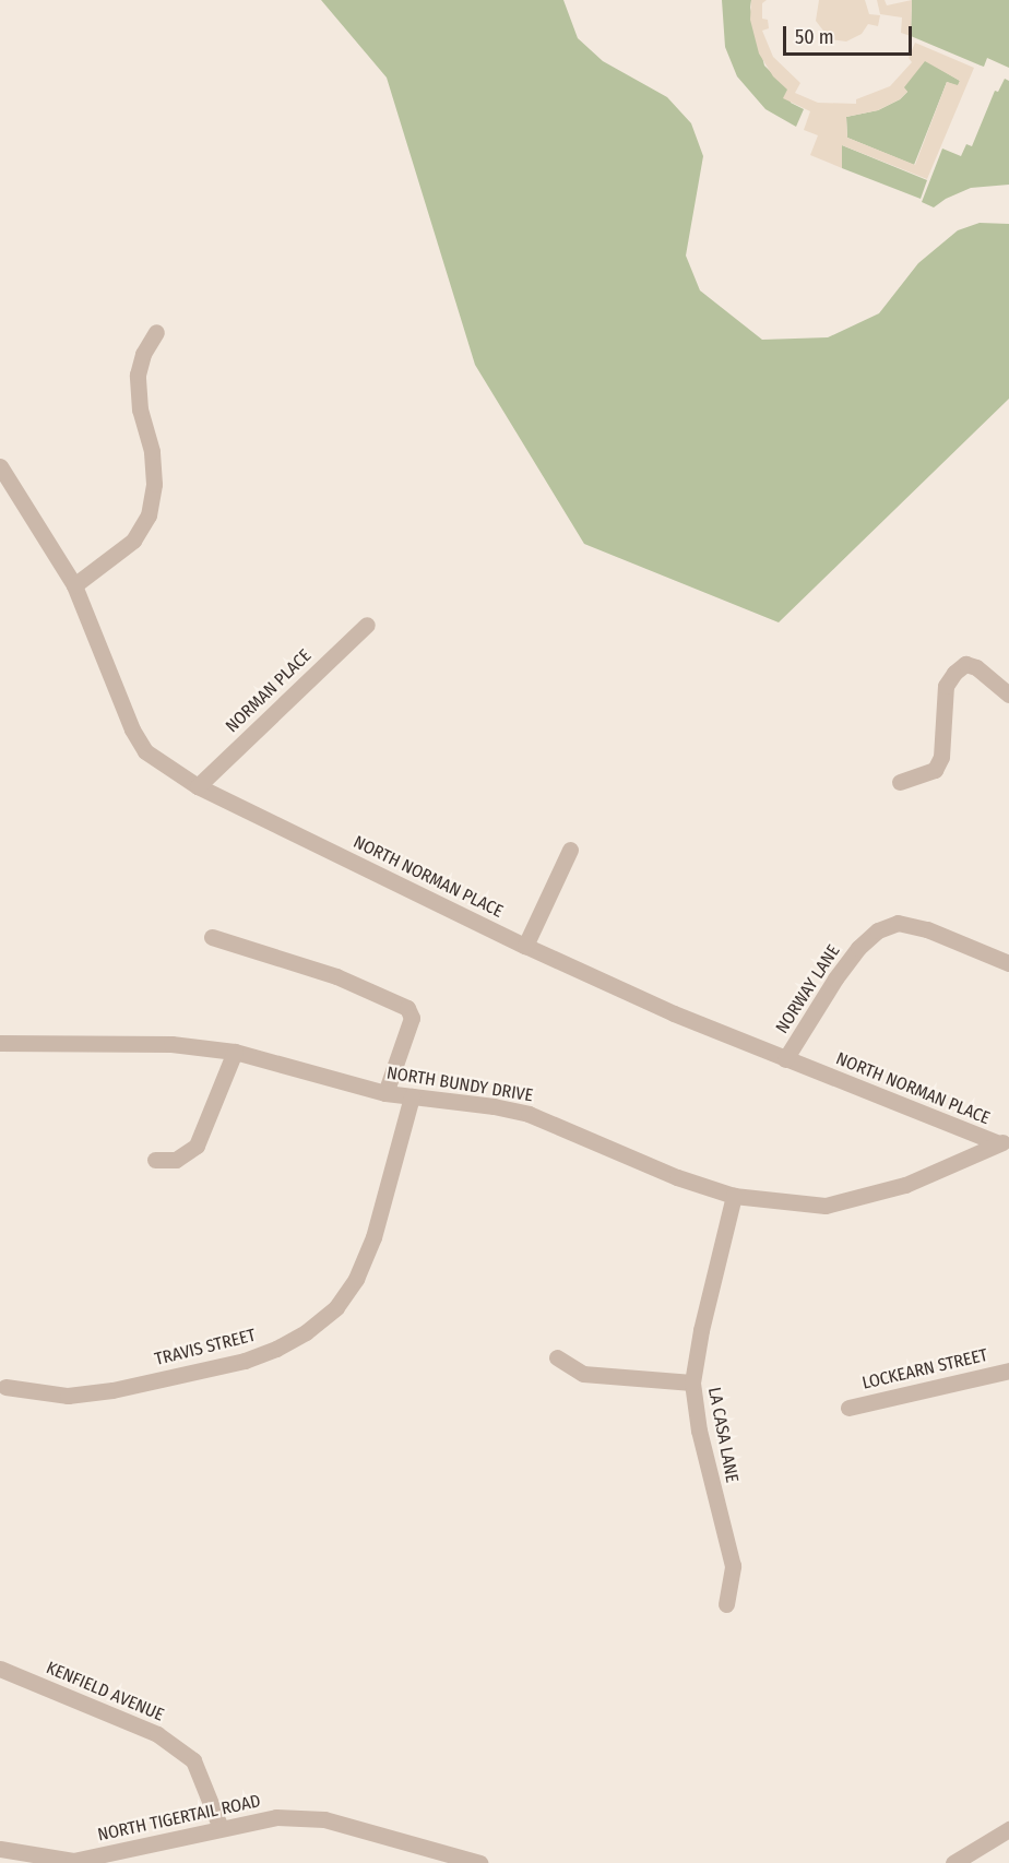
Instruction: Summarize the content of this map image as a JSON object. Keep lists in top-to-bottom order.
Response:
{
  "streets": {
    "street": [
      "NORMAN PLACE",
      "NORTH NORMAN PLACE",
      "NORWAY LANE",
      "NORTH BUNDY DRIVE",
      "TRAVIS STREET",
      "LOCKEARN STREET",
      "LA CASA LANE",
      "KENFIELD AVENUE",
      "NORTH TIGERTAIL ROAD"
    ]
  },
  "crossings": [
    ["NORMAN PLACE", "NORTH NORMAN PLACE"],
    ["NORTH NORMAN PLACE", "NORWAY LANE"],
    ["NORTH NORMAN PLACE", "NORTH BUNDY DRIVE"],
    ["NORTH BUNDY DRIVE", "TRAVIS STREET"],
    ["NORTH BUNDY DRIVE", "LA CASA LANE"],
    ["KENFIELD AVENUE", "NORTH TIGERTAIL ROAD"]
  ],
  "scale_bar": "50 m"
}
